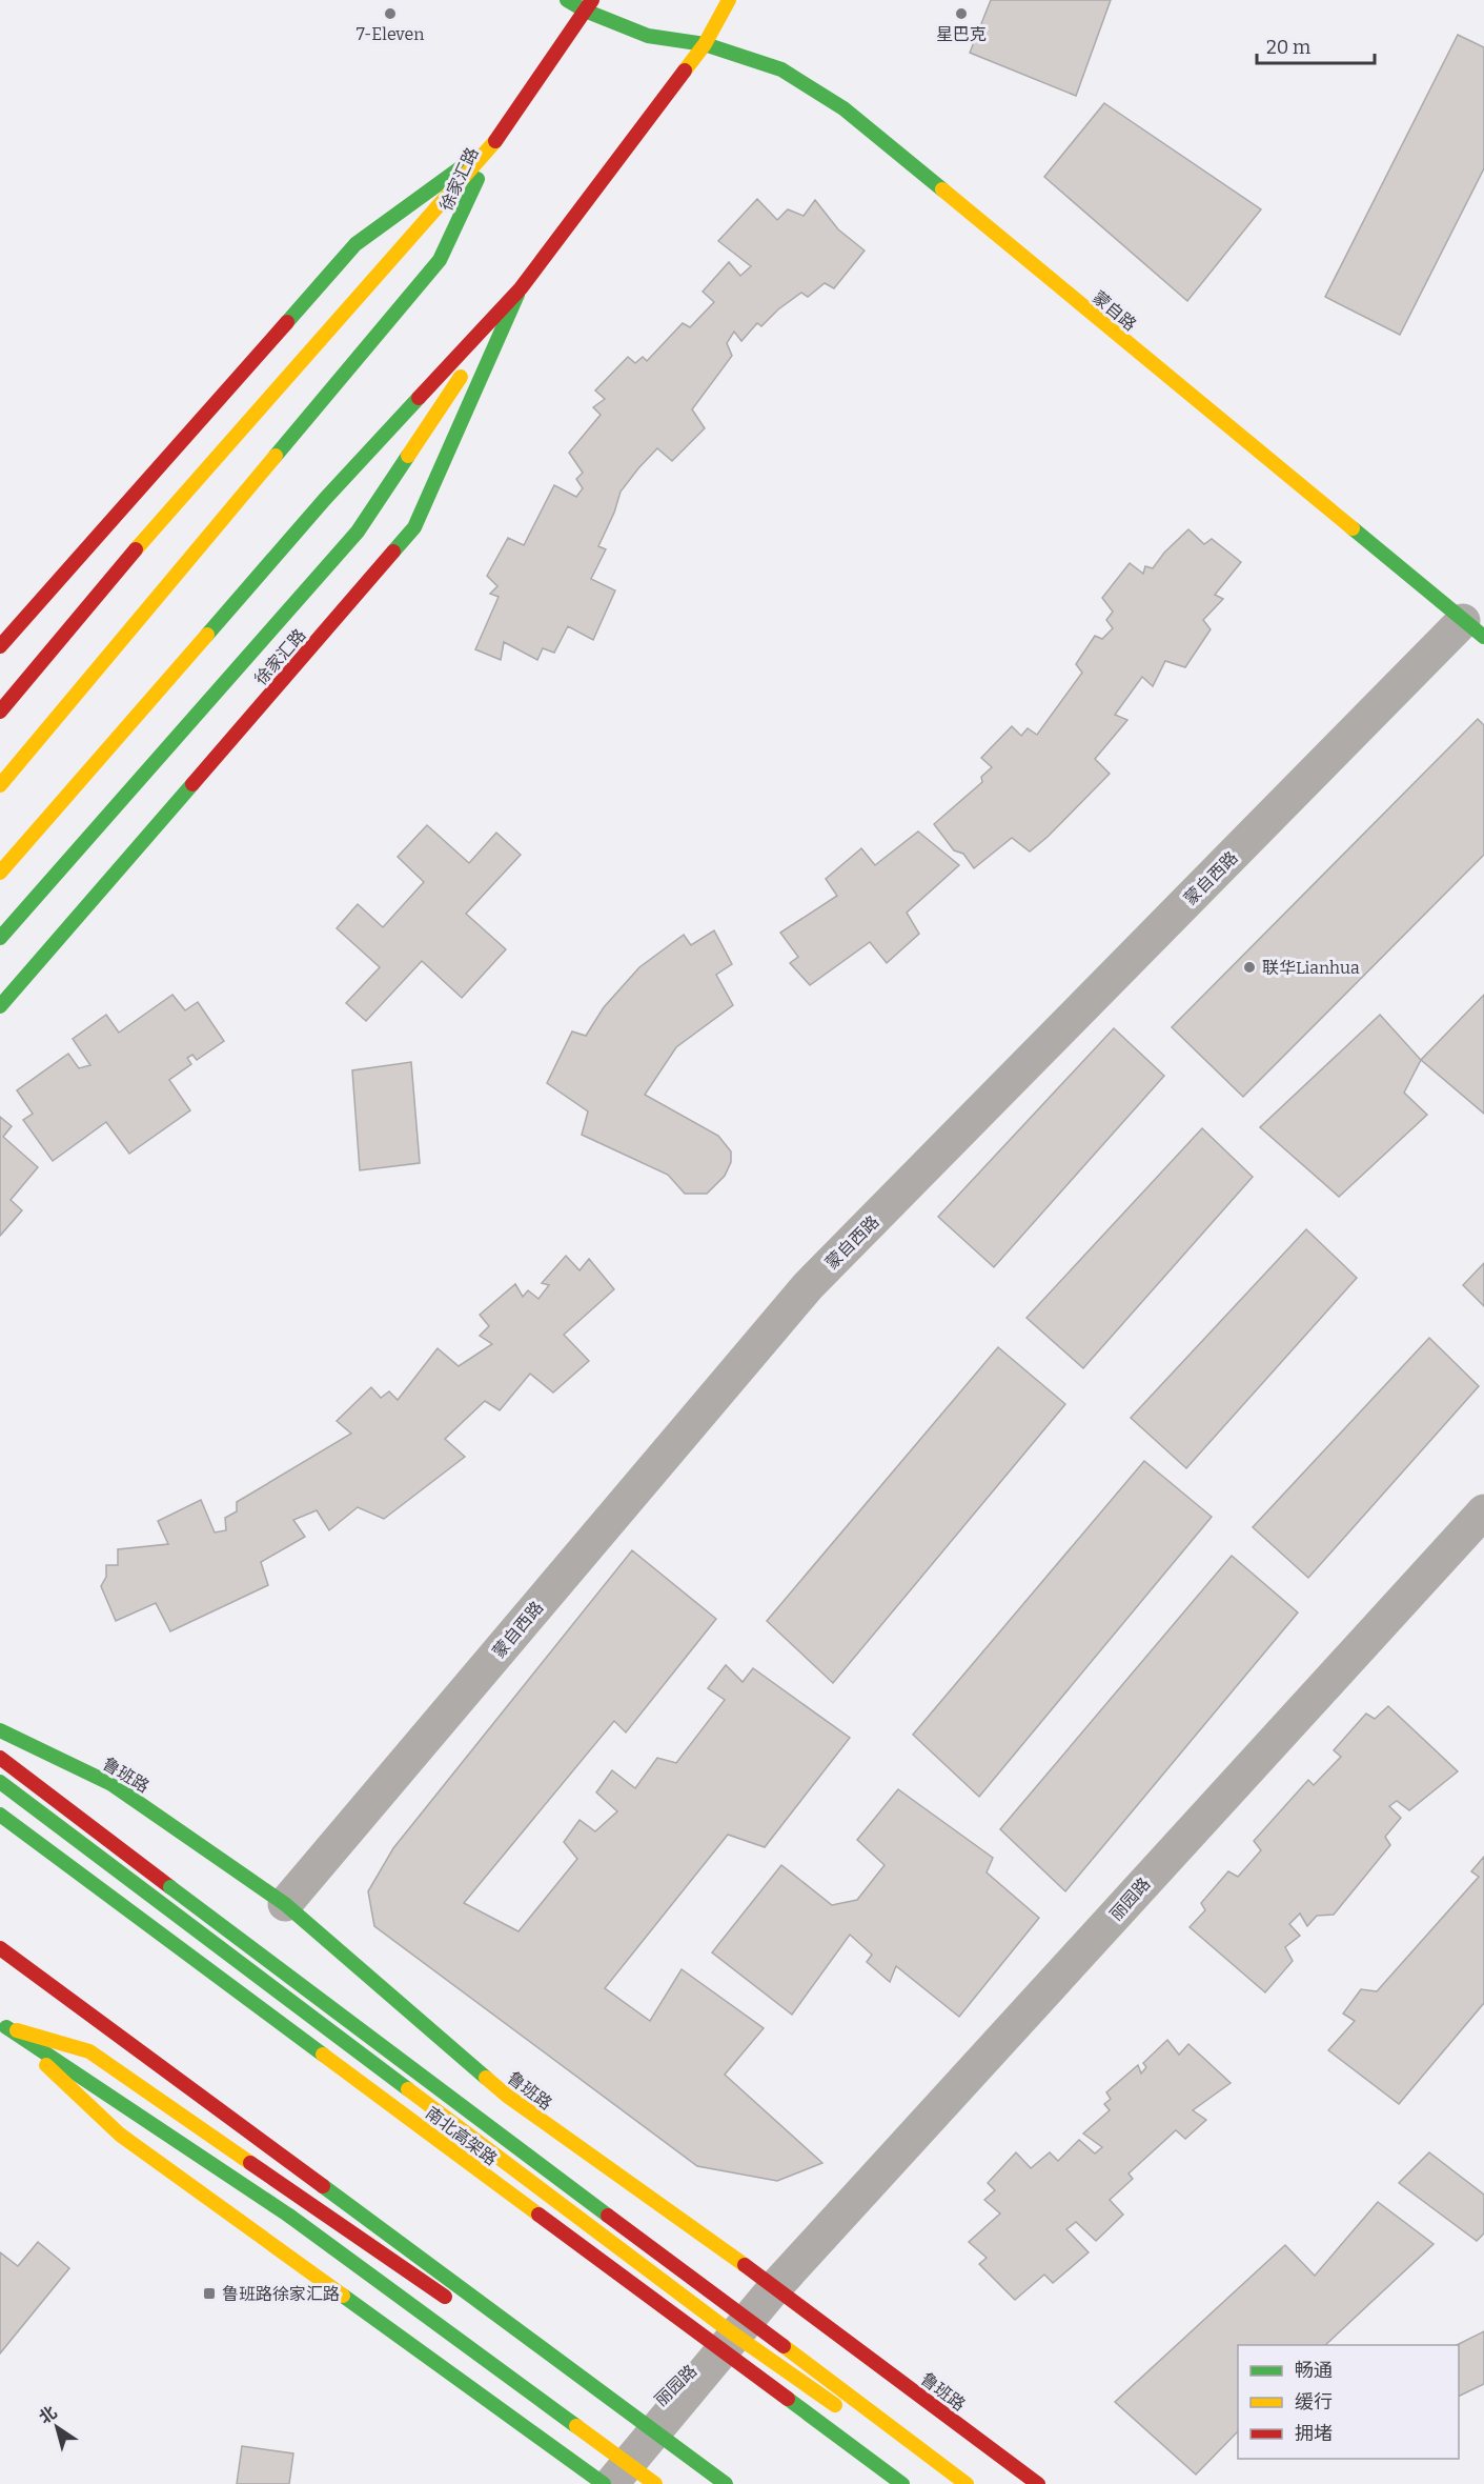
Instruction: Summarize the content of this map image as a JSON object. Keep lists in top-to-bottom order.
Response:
{
  "streets": {
    "main road": [
      "徐家汇路",
      "蒙自路",
      "鲁班路",
      "南北高架路"
    ],
    "street": ["蒙自西路", "丽园路"]
  },
  "crossings": [
    ["徐家汇路", "蒙自路"],
    ["蒙自路", "蒙自西路"],
    ["蒙自西路", "鲁班路"],
    ["鲁班路", "丽园路"]
  ],
  "places": {
    "other": ["7-Eleven", "星巴克", "联华Lianhua"],
    "transit": ["鲁班路徐家汇路"]
  },
  "legend": ["畅通", "缓行", "拥堵"],
  "scale_bar": "20 m",
  "north": "top left"
}
